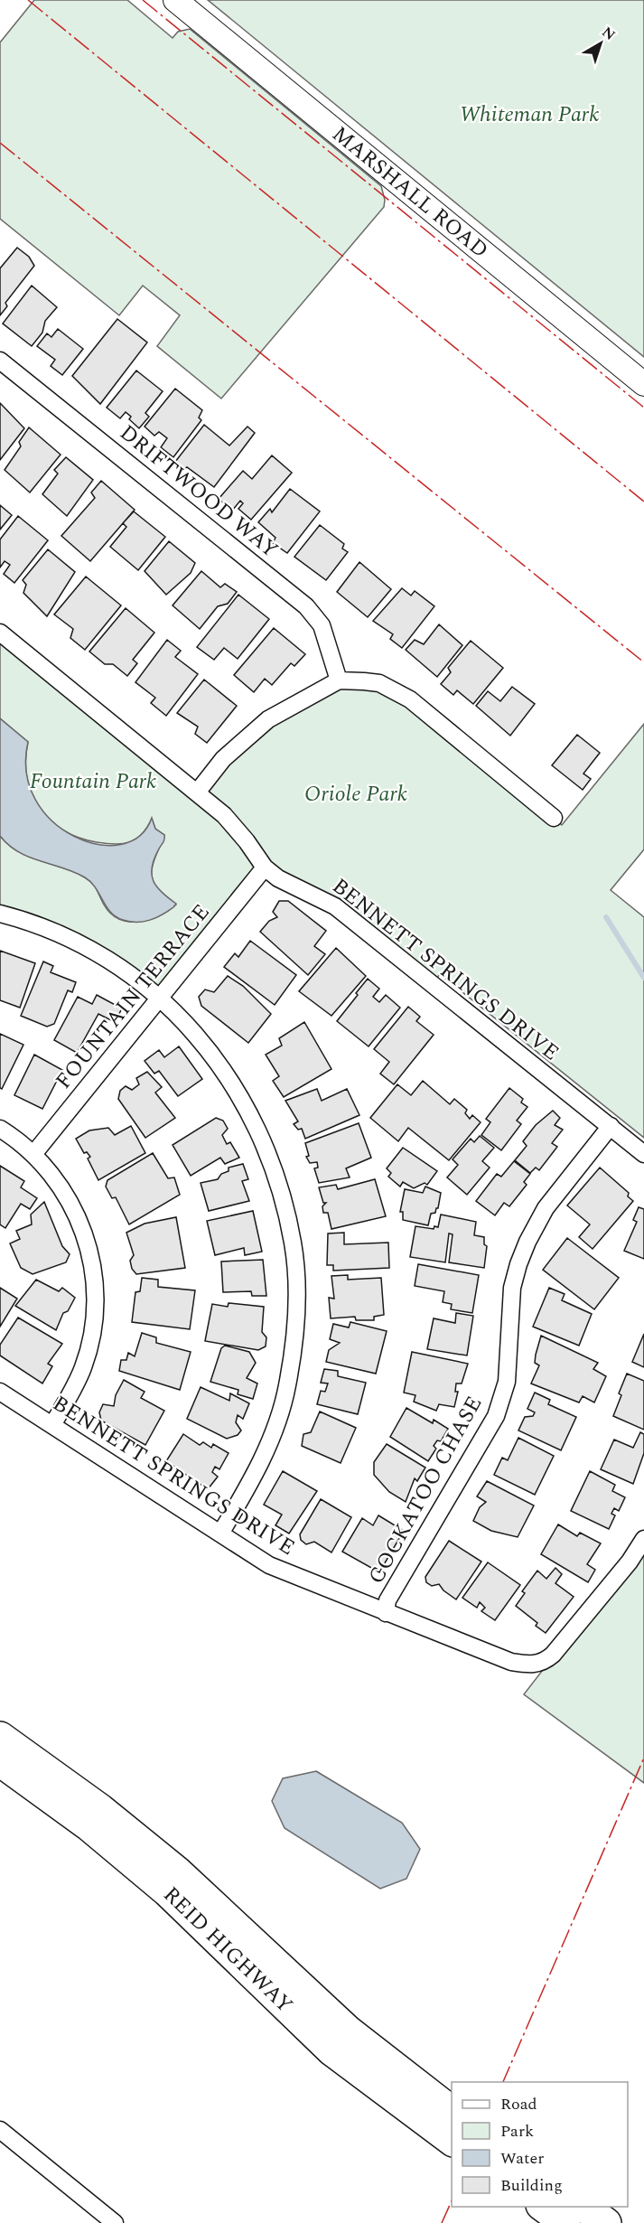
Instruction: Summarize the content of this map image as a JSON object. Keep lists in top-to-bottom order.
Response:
{
  "streets": {
    "highway": ["REID HIGHWAY"],
    "main road": ["MARSHALL ROAD"],
    "street": [
      "DRIFTWOOD WAY",
      "BENNETT SPRINGS DRIVE",
      "FOUNTAIN TERRACE",
      "COCKATOO CHASE"
    ]
  },
  "crossings": [
    ["BENNETT SPRINGS DRIVE", "FOUNTAIN TERRACE"],
    ["BENNETT SPRINGS DRIVE", "COCKATOO CHASE"]
  ],
  "parks": ["Whiteman Park", "Fountain Park", "Oriole Park"],
  "legend": [
    "Road",
    "Park",
    "Water",
    "Building"
  ],
  "north": "top right"
}
